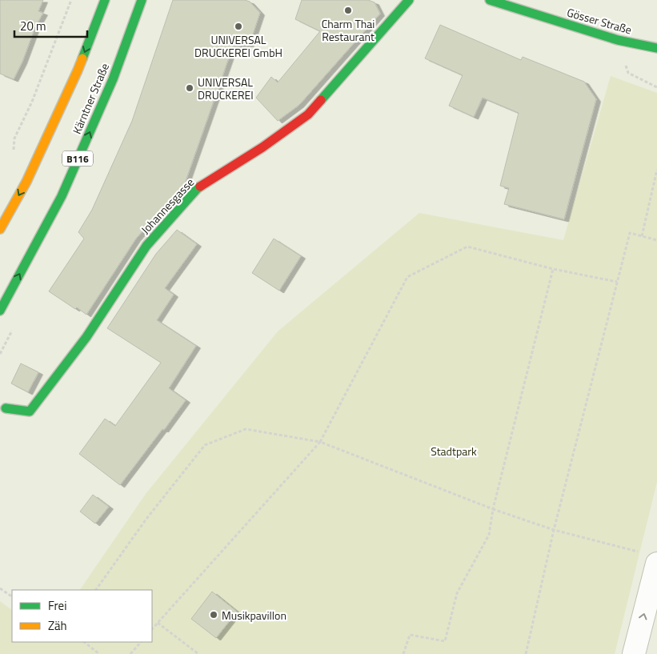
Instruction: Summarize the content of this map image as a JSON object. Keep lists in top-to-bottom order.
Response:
{
  "streets": {
    "street": [
      "Gösser Straße",
      "Kärntner Straße",
      "B116",
      "Johannesgasse"
    ]
  },
  "parks": ["Stadtpark"],
  "places": [
    "Charm Thai Restaurant",
    "UNIVERSAL DRUCKEREI GmbH",
    "UNIVERSAL DRUCKEREI",
    "Musikpavillon"
  ],
  "legend": ["Frei", "Zäh"],
  "scale_bar": "20 m"
}
